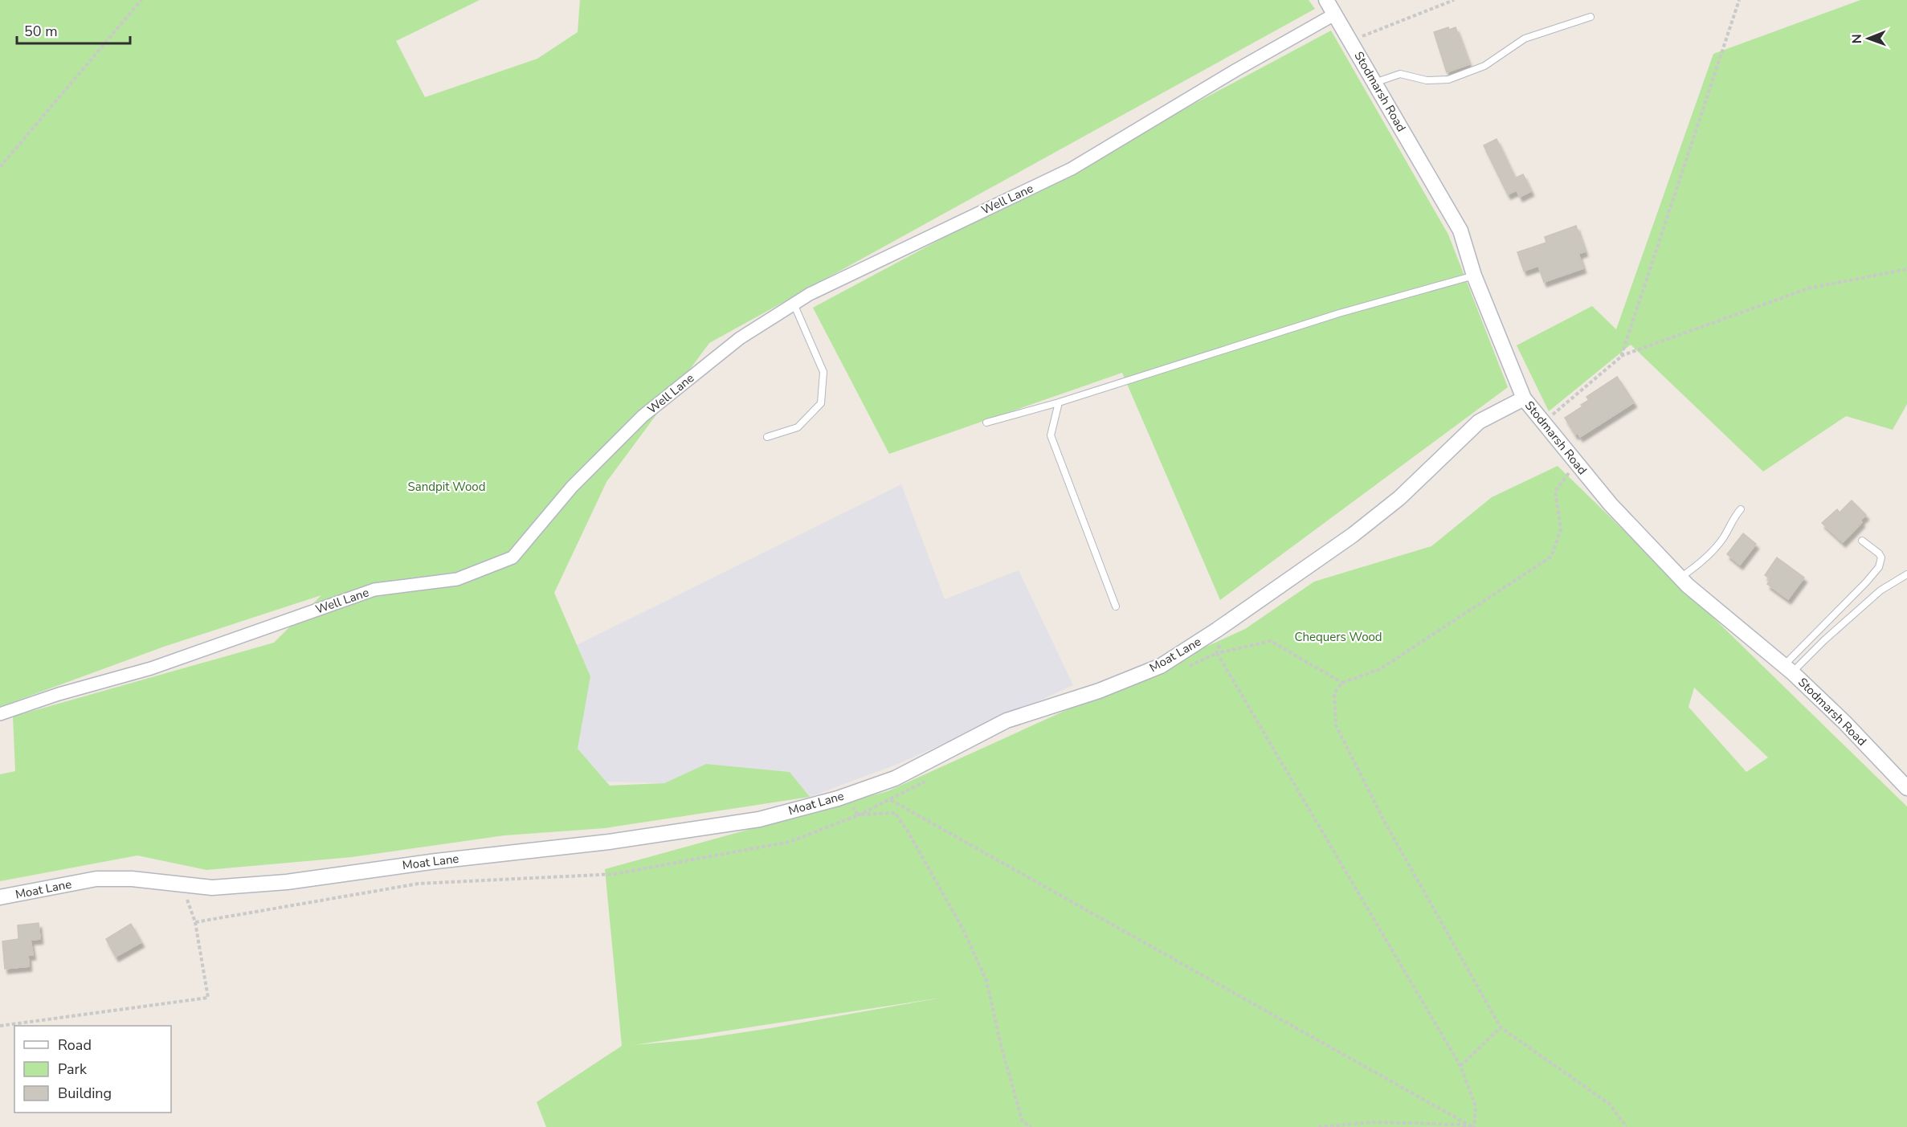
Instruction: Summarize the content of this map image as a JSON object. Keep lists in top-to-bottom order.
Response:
{
  "streets": {
    "street": ["Stodmarsh Road", "Well Lane", "Moat Lane"]
  },
  "crossings": [
    ["Stodmarsh Road", "Well Lane"],
    ["Stodmarsh Road", "Moat Lane"]
  ],
  "parks": ["Sandpit Wood", "Chequers Wood"],
  "legend": ["Road", "Park", "Building"],
  "scale_bar": "50 m",
  "north": "left"
}
